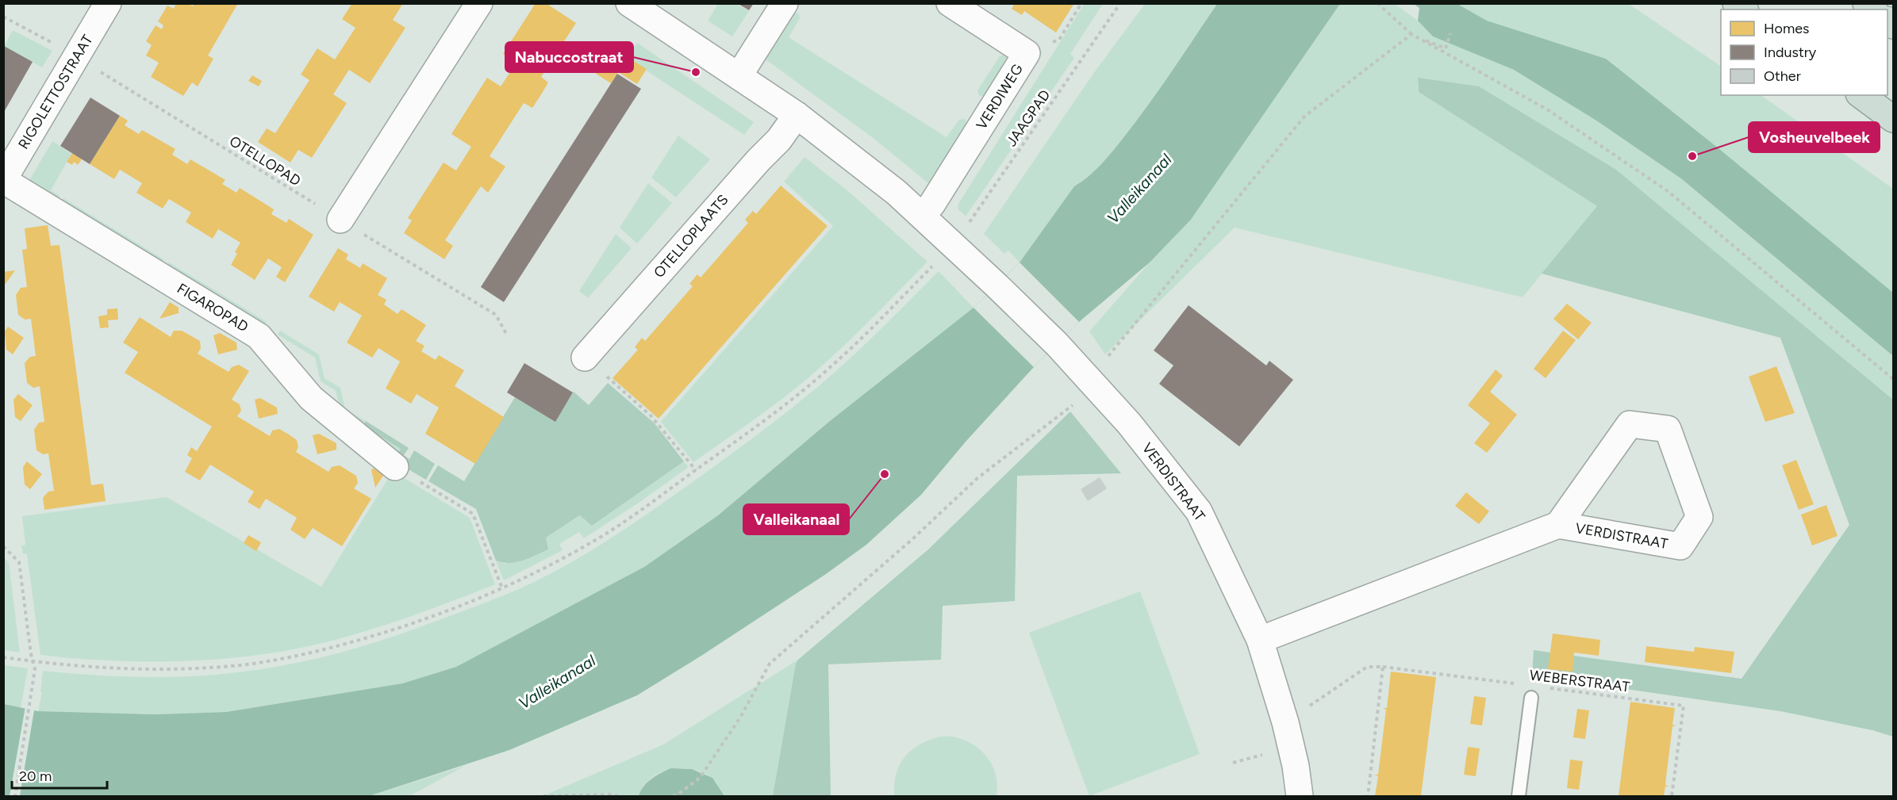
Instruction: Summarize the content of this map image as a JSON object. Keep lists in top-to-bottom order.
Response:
{
  "streets": {
    "street": [
      "RIGOLETTOSTRAAT",
      "VERDIWEG",
      "OTELLOPLAATS",
      "FIGAROPAD",
      "VERDISTRAAT"
    ],
    "path": ["JAAGPAD", "OTELLOPAD", "WEBERSTRAAT"]
  },
  "crossings": [
    ["RIGOLETTOSTRAAT", "OTELLOPAD"],
    ["RIGOLETTOSTRAAT", "FIGAROPAD"],
    ["JAAGPAD", "VERDISTRAAT"],
    ["VERDISTRAAT", "WEBERSTRAAT"]
  ],
  "water": ["Valleikanaal"],
  "places": ["Nabuccostraat", "Vosheuvelbeek", "Valleikanaal"],
  "legend": ["Homes", "Industry", "Other"],
  "scale_bar": "20 m"
}
